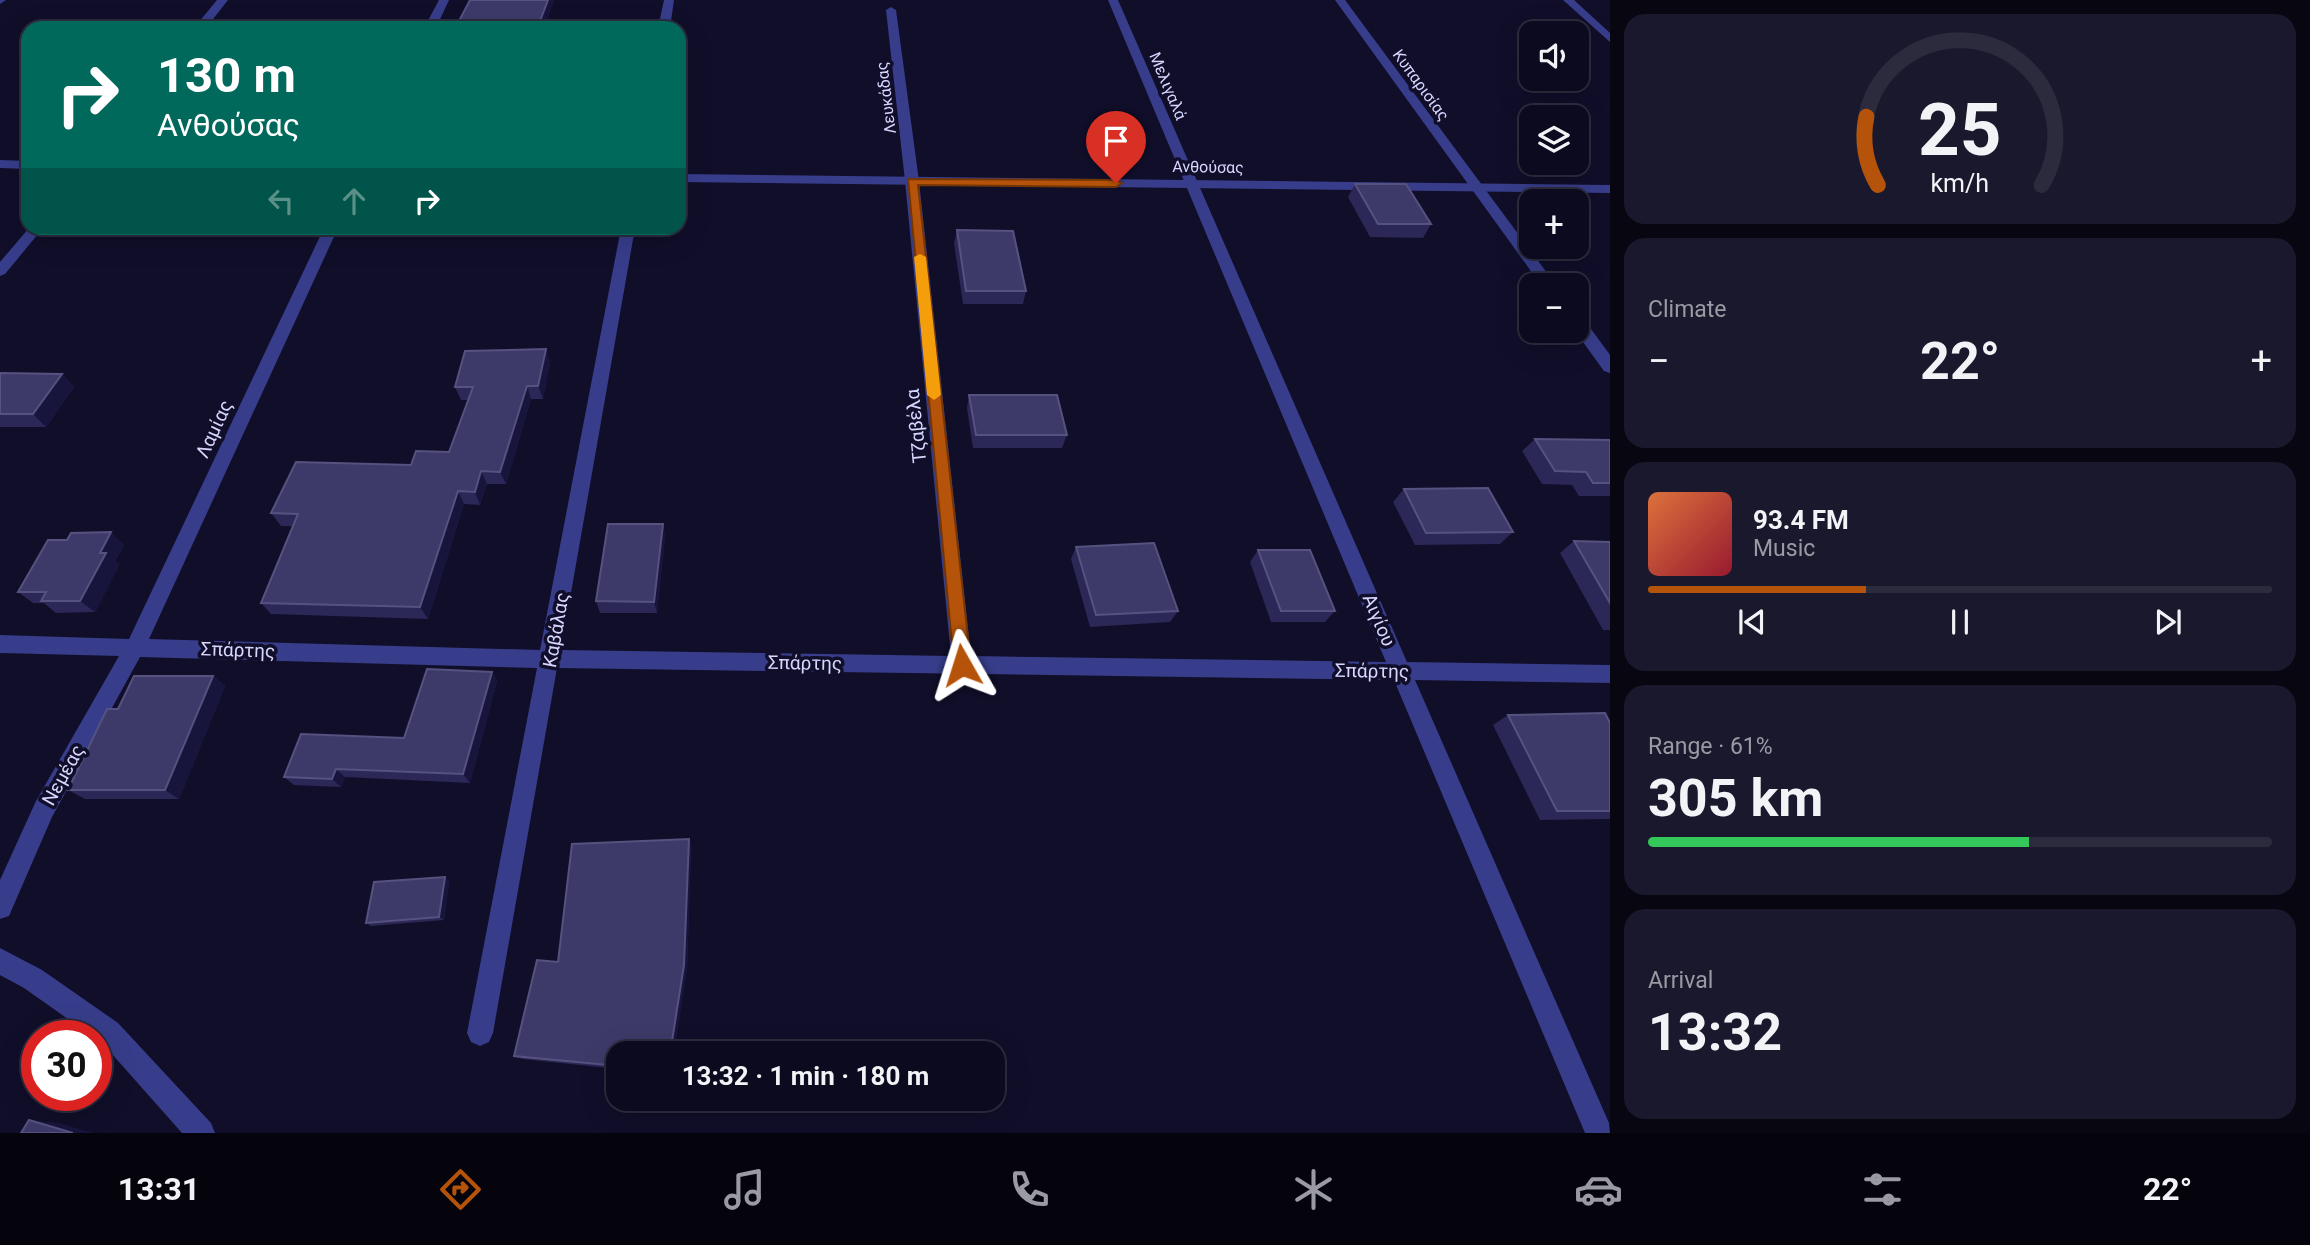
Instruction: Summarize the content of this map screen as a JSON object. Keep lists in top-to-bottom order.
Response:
{
  "streets": {
    "street": [
      "Κυπαρισίας",
      "Μελιγαλά",
      "Λευκάδας",
      "Ανθούσας",
      "Τζαβέλα",
      "Λαμίας",
      "Αιγίου",
      "Καβάλας",
      "Σπάρτης",
      "Νεμέας"
    ]
  },
  "crossings": [
    ["Κυπαρισίας", "Ανθούσας"],
    ["Μελιγαλά", "Ανθούσας"],
    ["Μελιγαλά", "Αιγίου"],
    ["Λευκάδας", "Ανθούσας"],
    ["Λευκάδας", "Τζαβέλα"],
    ["Ανθούσας", "Τζαβέλα"],
    ["Ανθούσας", "Αιγίου"],
    ["Τζαβέλα", "Σπάρτης"],
    ["Λαμίας", "Σπάρτης"],
    ["Λαμίας", "Νεμέας"],
    ["Αιγίου", "Σπάρτης"],
    ["Καβάλας", "Σπάρτης"],
    ["Σπάρτης", "Νεμέας"]
  ],
  "page": {
    "map_buttons": ["+", "−"],
    "turn": ["130 m", "Ανθούσας"],
    "tile": [
      "Climate",
      ["Range · 61%", "305 km"],
      ["Arrival", "13:32"]
    ],
    "heat": ["−", "22°", "+"],
    "song": ["93.4 FM", "Music"],
    "limit": "30",
    "trip": "13:32 · 1 min · 180 m",
    "tabs": ["13:31", "22°"],
    "gauge": ["25", "km/h"]
  }
}
